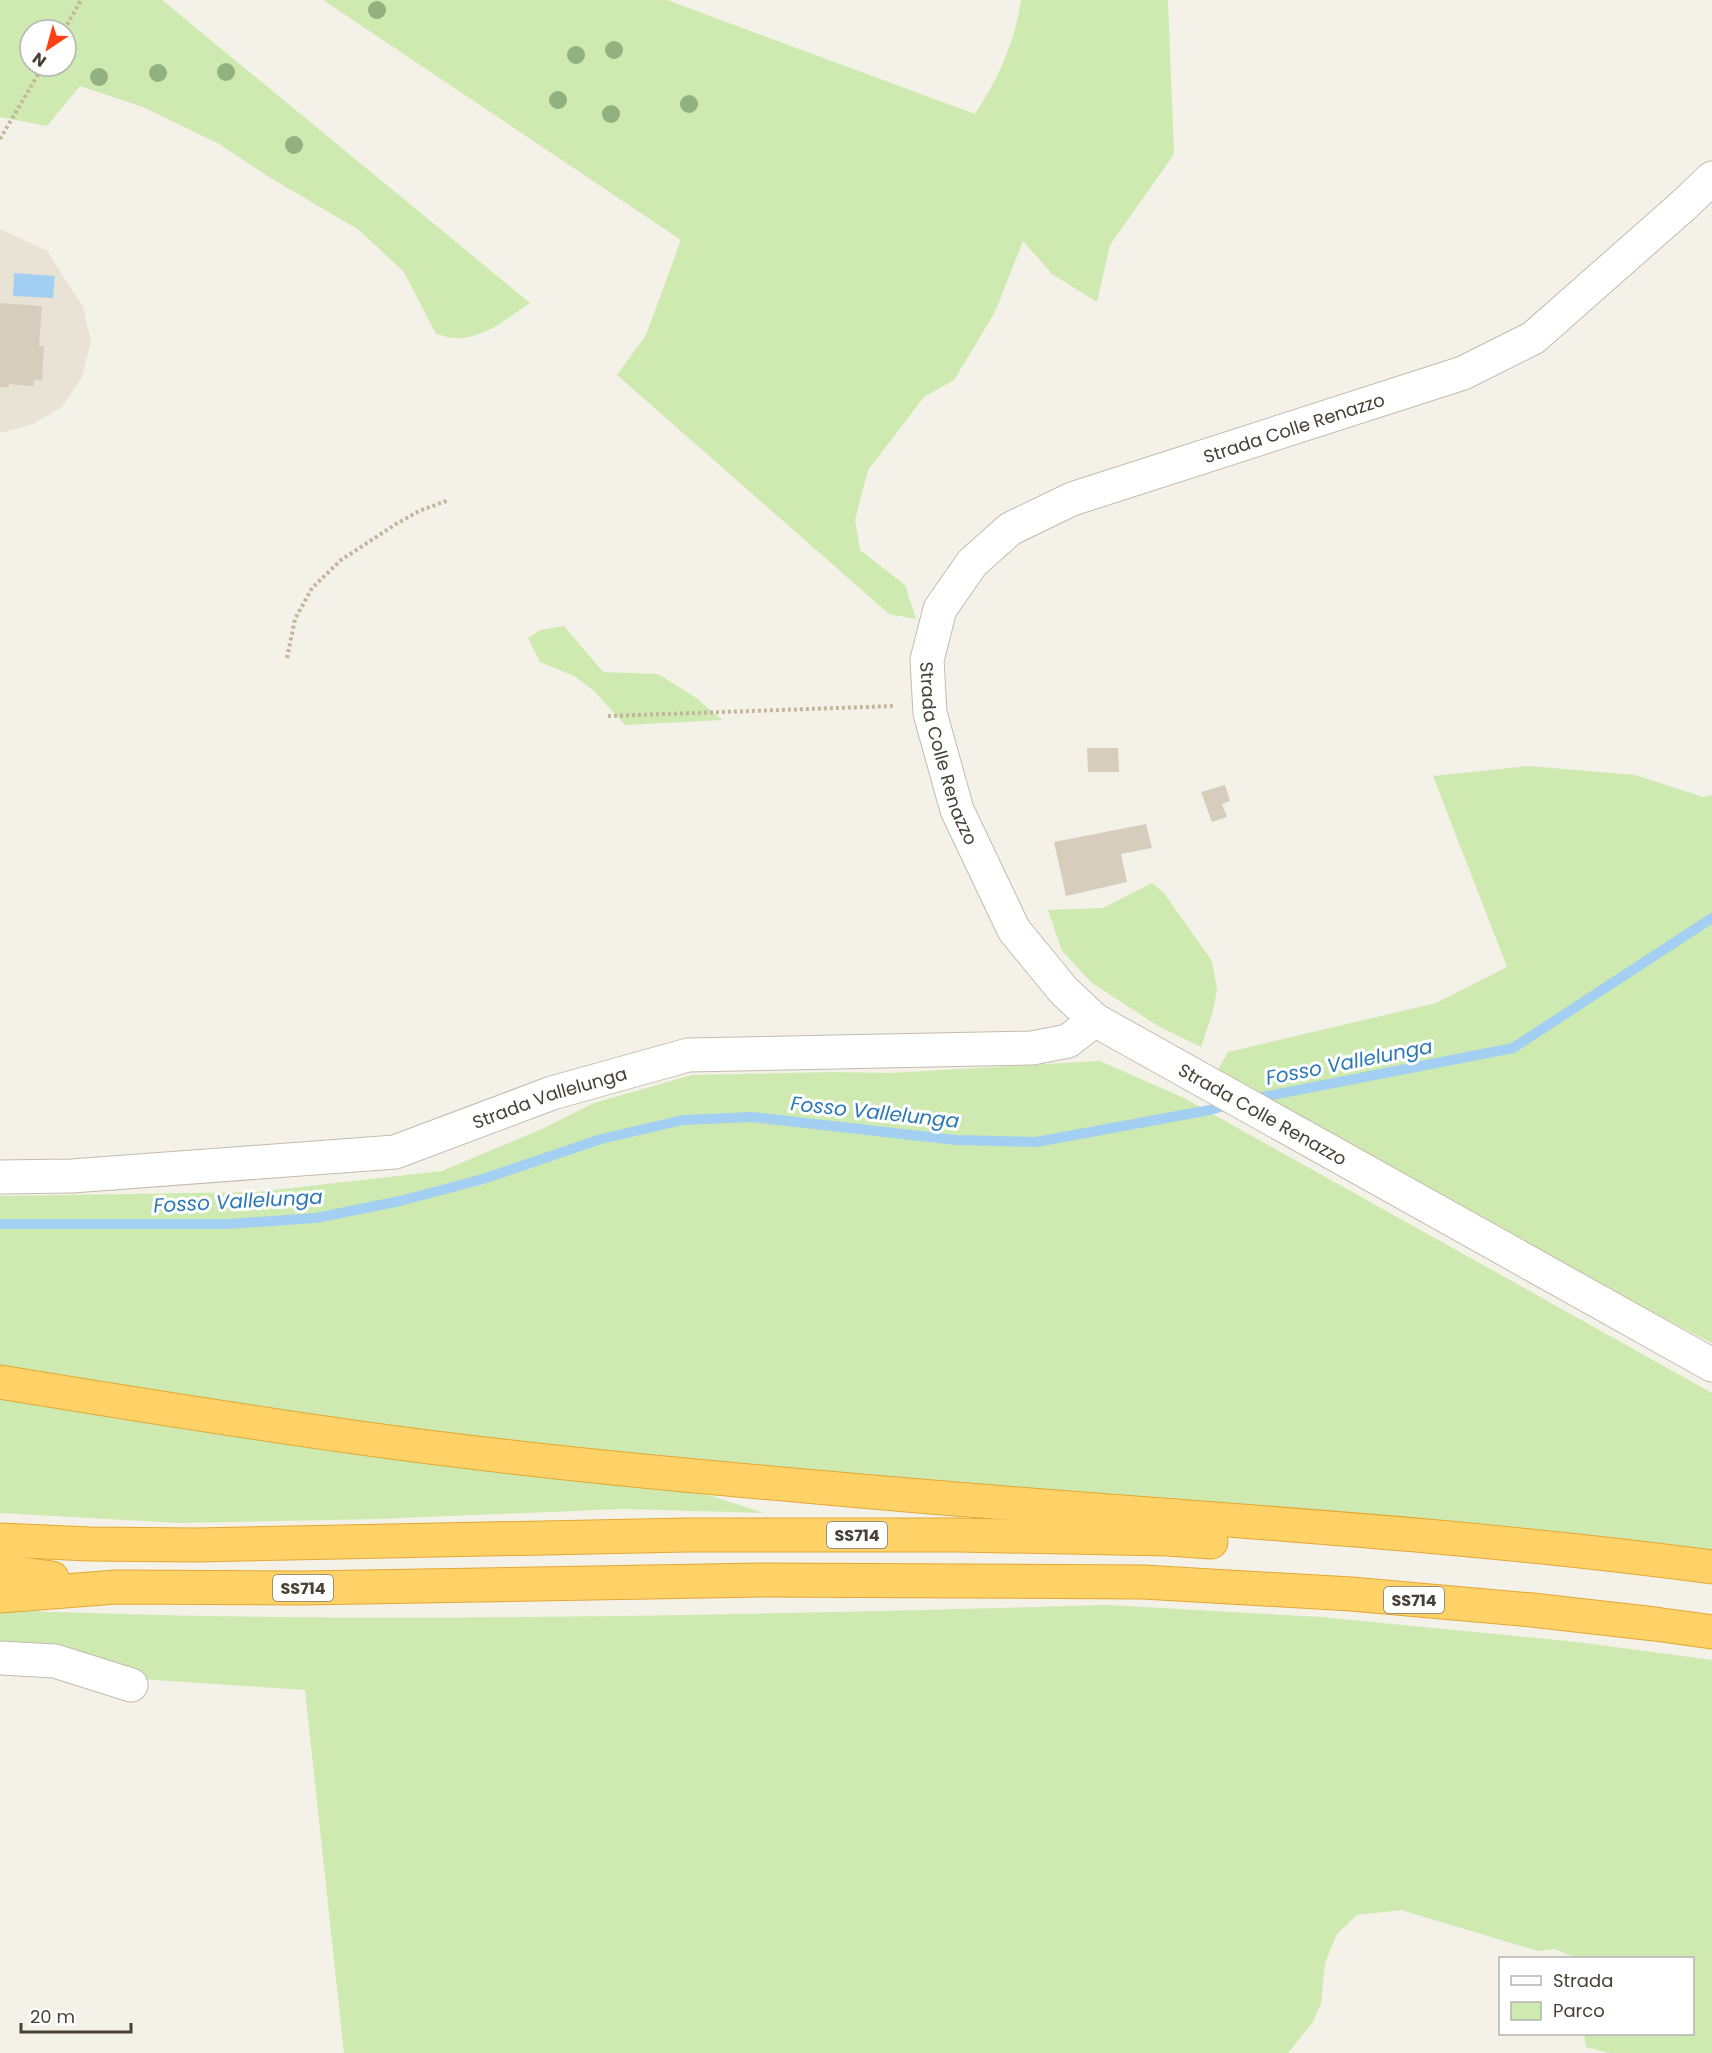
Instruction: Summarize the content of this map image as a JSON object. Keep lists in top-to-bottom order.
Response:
{
  "streets": {
    "highway": ["SS714"],
    "street": ["Strada Colle Renazzo", "Strada Vallelunga"]
  },
  "crossings": [
    ["Strada Colle Renazzo", "Strada Vallelunga"]
  ],
  "water": ["Fosso Vallelunga"],
  "legend": ["Strada", "Parco"],
  "scale_bar": "20 m",
  "north": "bottom left"
}
